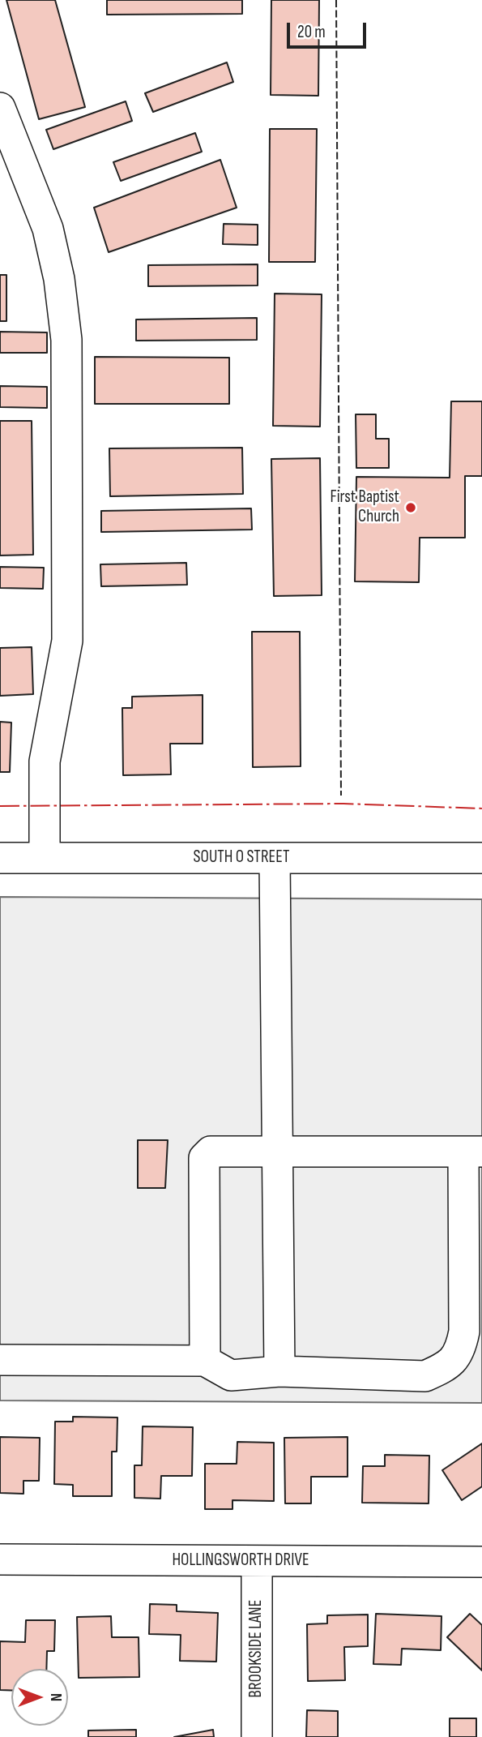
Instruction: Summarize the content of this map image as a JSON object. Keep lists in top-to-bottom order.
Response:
{
  "streets": {
    "street": ["SOUTH O STREET", "HOLLINGSWORTH DRIVE", "BROOKSIDE LANE"]
  },
  "crossings": [
    ["HOLLINGSWORTH DRIVE", "BROOKSIDE LANE"]
  ],
  "places": ["First Baptist Church"],
  "scale_bar": "20 m",
  "north": "right"
}
